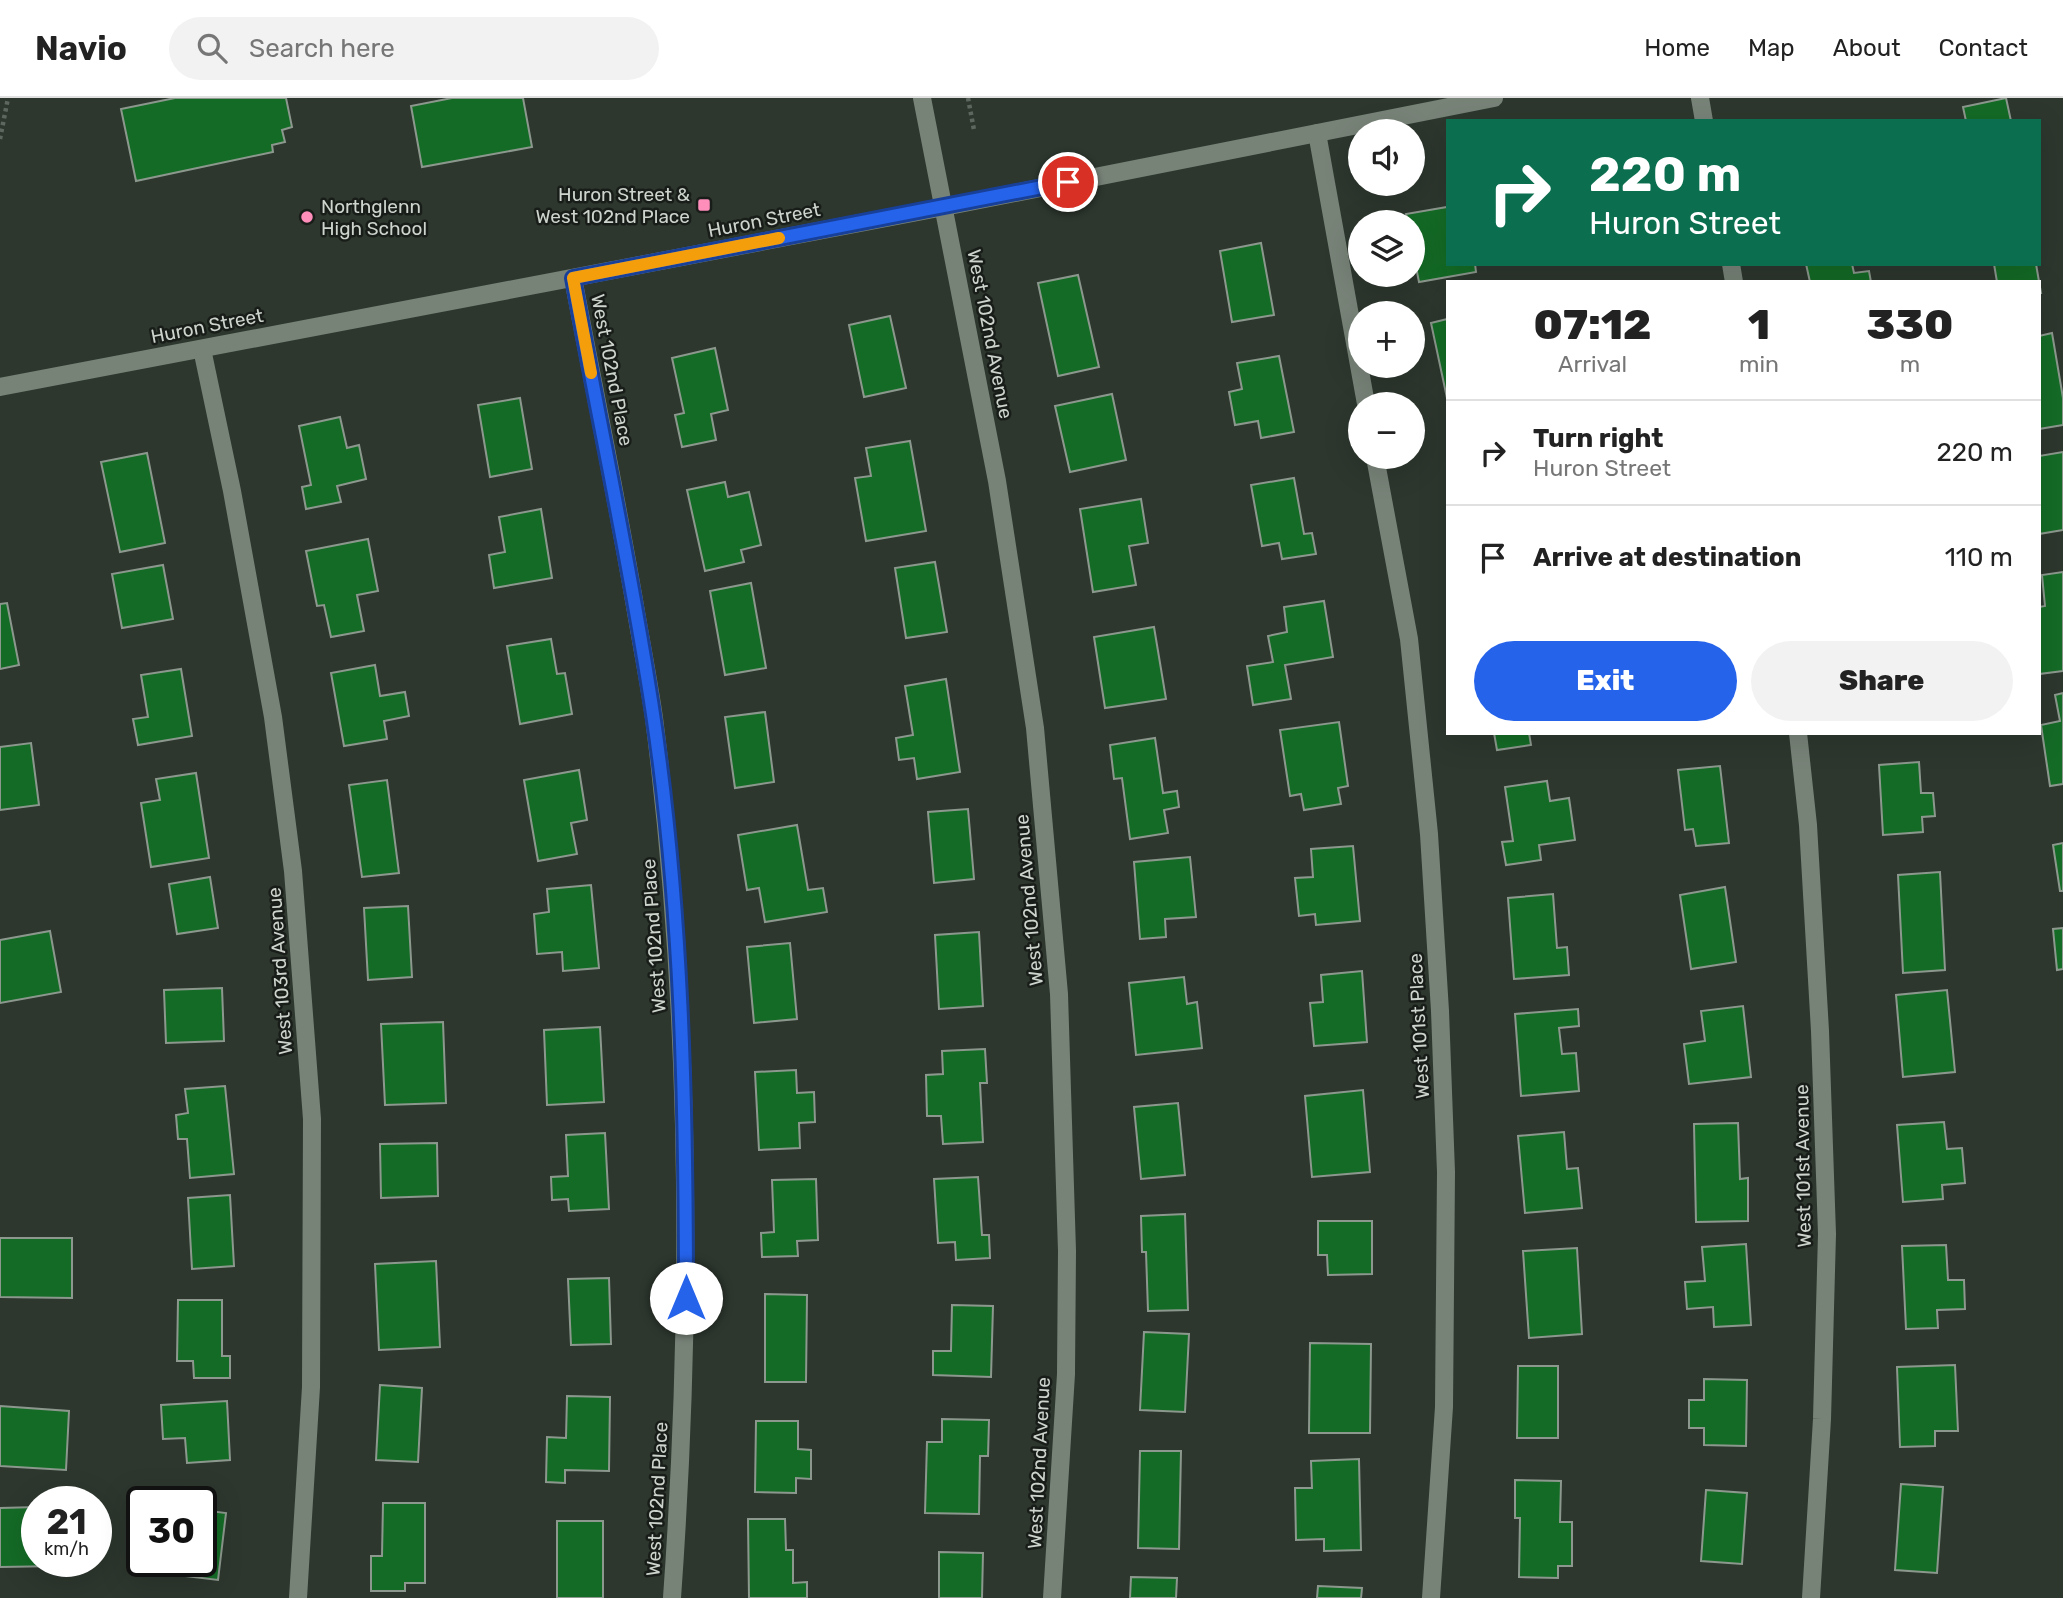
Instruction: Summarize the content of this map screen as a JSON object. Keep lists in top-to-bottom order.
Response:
{
  "streets": {
    "street": [
      "Huron Street",
      "West 102nd Avenue",
      "West 102nd Place",
      "West 103rd Avenue",
      "West 101st Place",
      "West 101st Avenue"
    ]
  },
  "crossings": [
    ["Huron Street", "West 102nd Avenue"],
    ["Huron Street", "West 102nd Place"],
    ["Huron Street", "West 103rd Avenue"]
  ],
  "places": {
    "transit": ["Huron Street & West 102nd Place"],
    "other": ["Northglenn High School"]
  },
  "page": {
    "header": "Navio",
    "search": "Search here",
    "nav": [
      "Home",
      "Map",
      "About",
      "Contact"
    ],
    "map_buttons": ["+", "−"],
    "turn": ["220 m", "Huron Street"],
    "eta": [
      "07:12",
      "Arrival",
      "1",
      "min",
      "330",
      "m"
    ],
    "list": [
      {
        "name": "Turn right",
        "note": "Huron Street",
        "value": "220 m"
      },
      {
        "name": "Arrive at destination",
        "value": "110 m"
      }
    ],
    "buttons": ["Exit", "Share"],
    "speed": "21 km/h",
    "limit": "30"
  }
}
